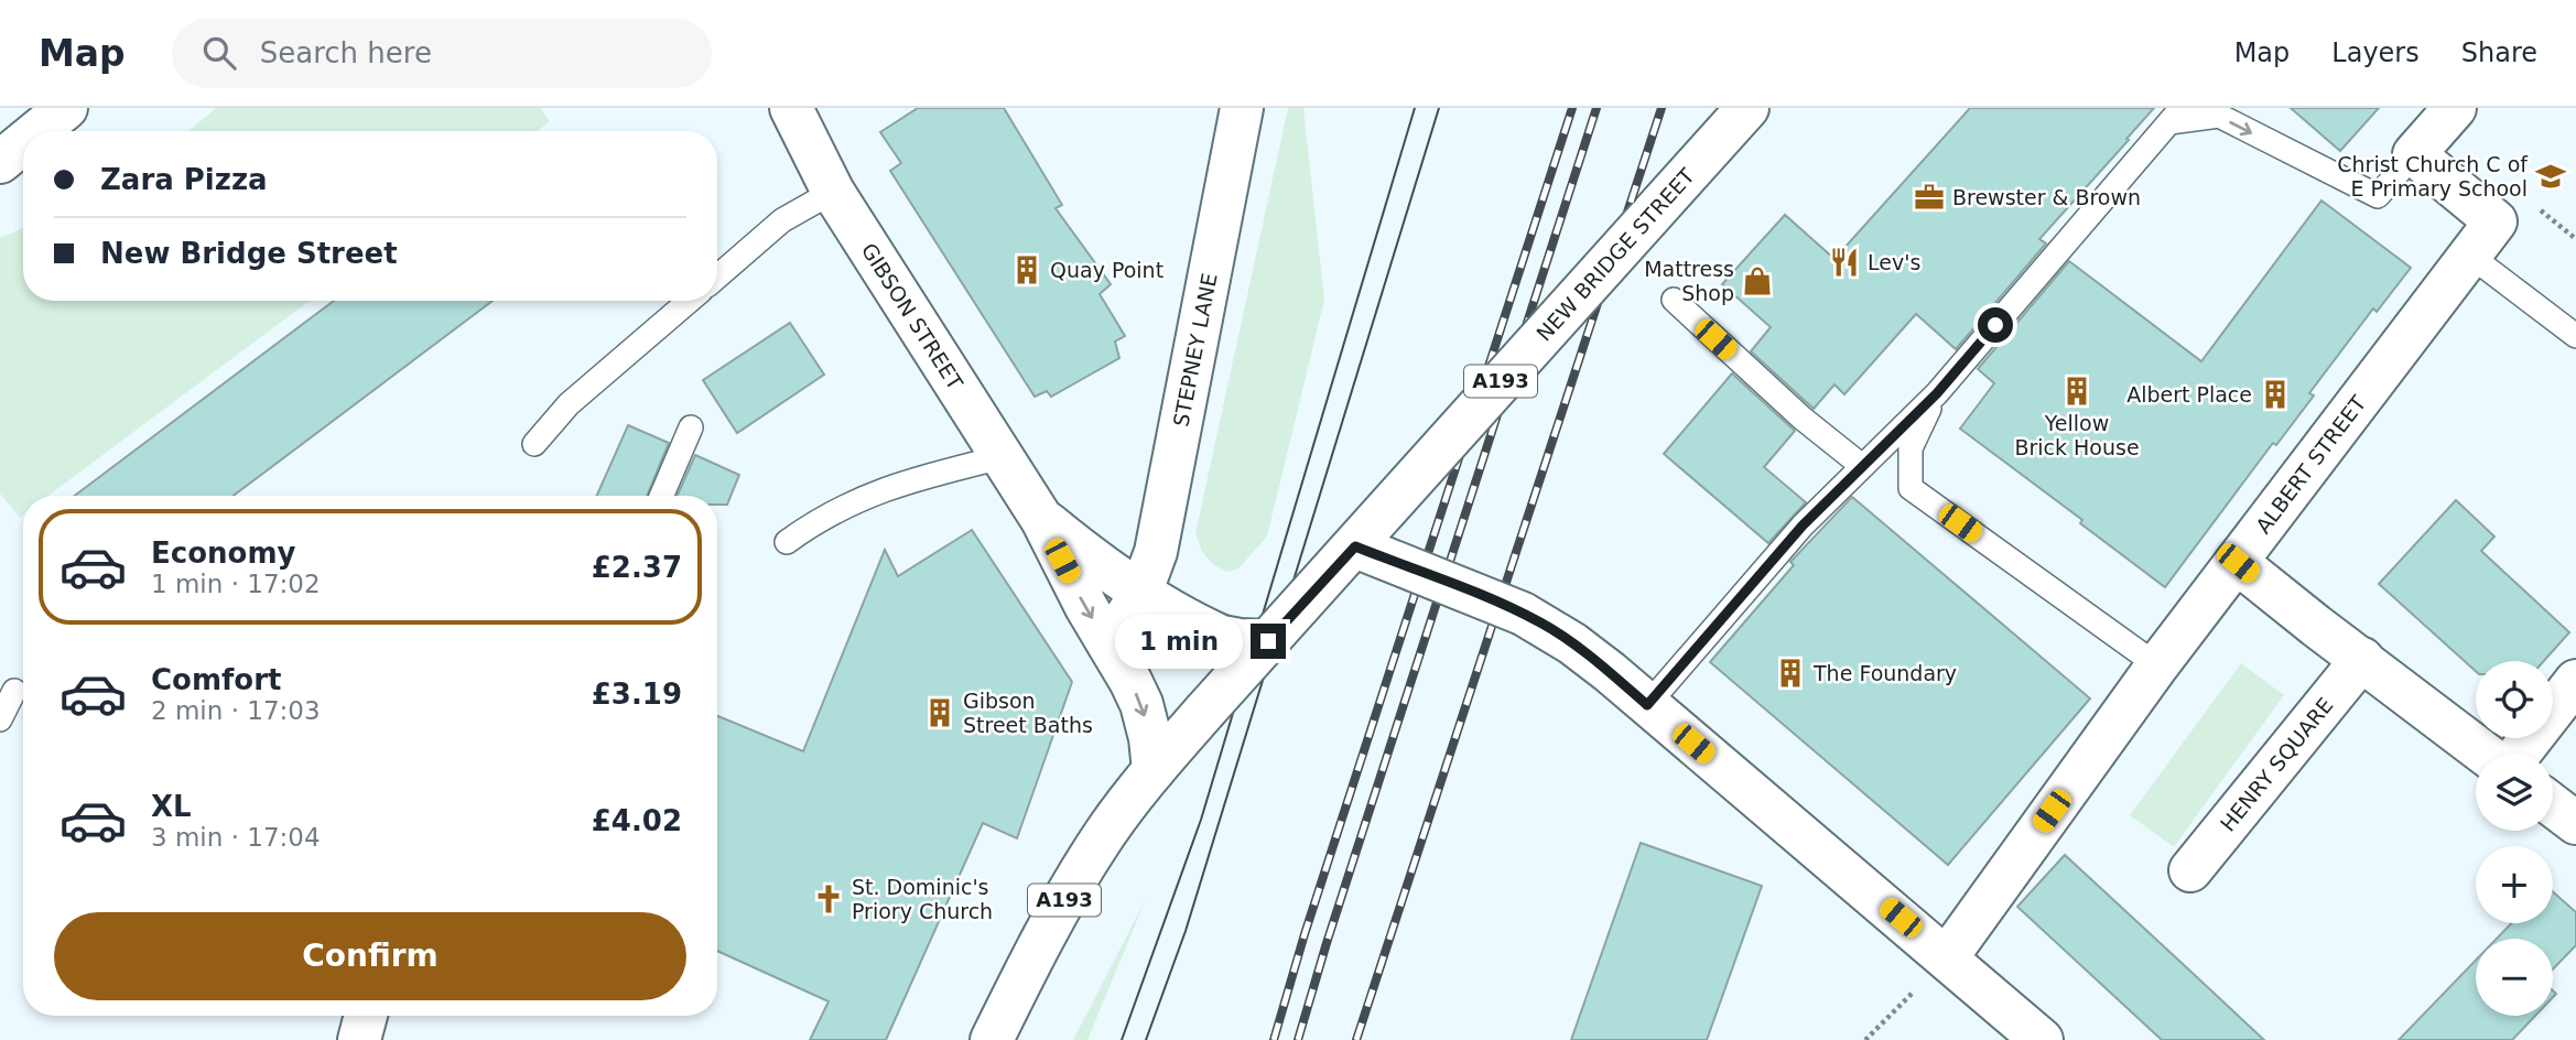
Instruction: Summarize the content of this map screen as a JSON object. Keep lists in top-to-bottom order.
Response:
{
  "streets": {
    "main road": [
      "NEW BRIDGE STREET",
      "GIBSON STREET",
      "STEPNEY LANE",
      "A193",
      "ALBERT STREET",
      "HENRY SQUARE"
    ]
  },
  "crossings": [
    ["NEW BRIDGE STREET", "GIBSON STREET"],
    ["NEW BRIDGE STREET", "A193"],
    ["GIBSON STREET", "STEPNEY LANE"],
    ["GIBSON STREET", "A193"]
  ],
  "places": {
    "school or university": ["Christ Church C of E Primary School"],
    "office": ["Brewster & Brown"],
    "restaurant": ["Lev's"],
    "building": [
      "Quay Point",
      "Yellow Brick House",
      "Albert Place",
      "The Foundary",
      "Gibson Street Baths"
    ],
    "shop": ["Mattress Shop"],
    "church": ["St. Dominic's Priory Church"]
  },
  "page": {
    "header": "Map",
    "search": "Search here",
    "nav": ["Map", "Layers", "Share"],
    "banner": ["Zara Pizza", "New Bridge Street"],
    "list": [
      {
        "name": "Economy",
        "note": "1 min · 17:02",
        "value": "£2.37"
      },
      {
        "name": "Comfort",
        "note": "2 min · 17:03",
        "value": "£3.19"
      },
      {
        "name": "XL",
        "note": "3 min · 17:04",
        "value": "£4.02"
      }
    ],
    "bubble": "1 min",
    "map_buttons": ["+", "−"],
    "buttons": "Confirm"
  }
}
